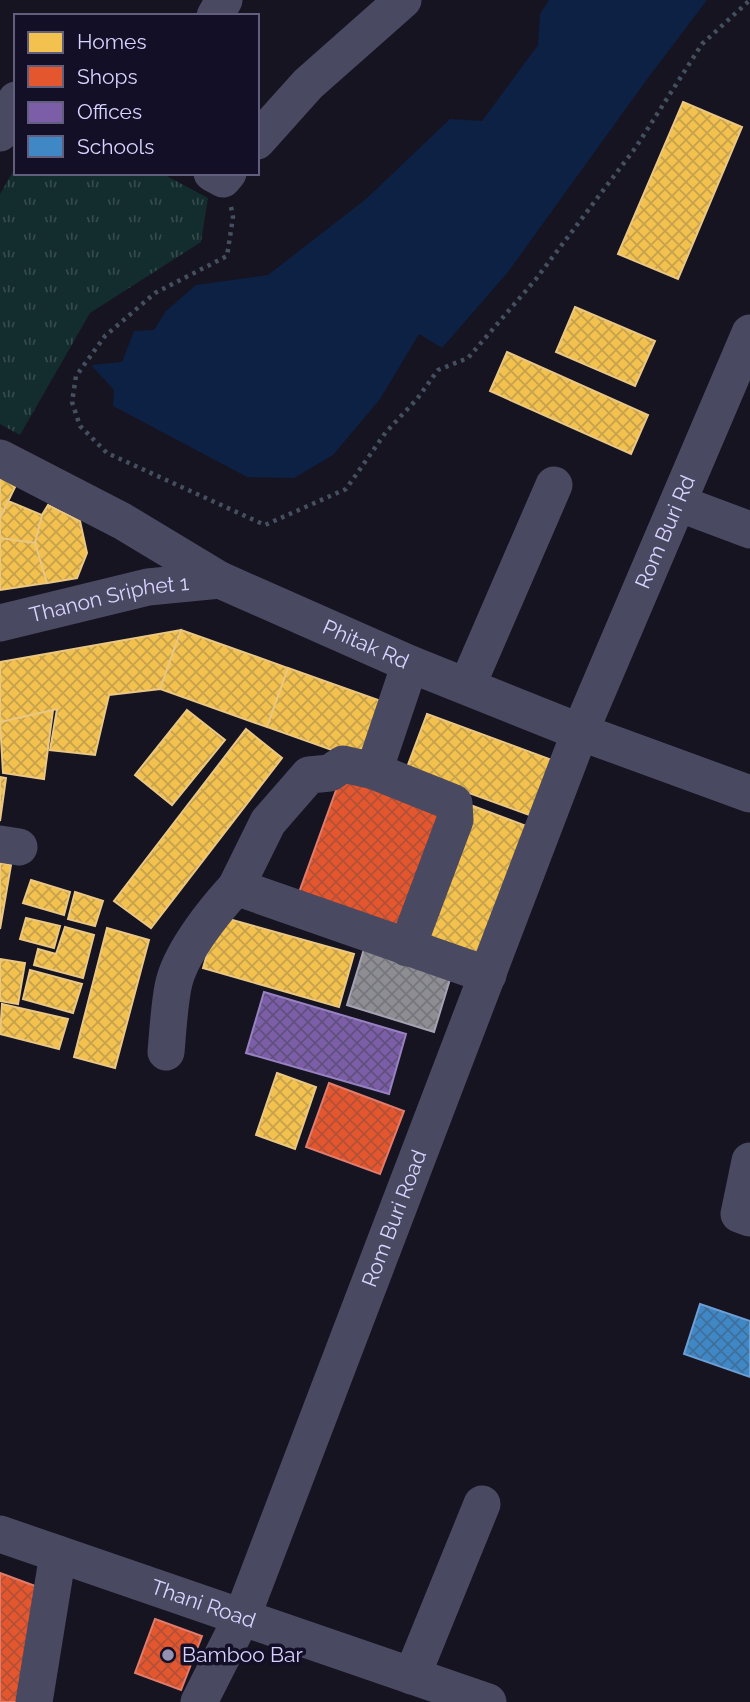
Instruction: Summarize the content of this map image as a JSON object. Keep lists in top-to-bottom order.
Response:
{
  "streets": {
    "street": [
      "Rom Buri Rd",
      "Thanon Sriphet 1",
      "Phitak Rd",
      "Rom Buri Road",
      "Thani Road"
    ]
  },
  "crossings": [
    ["Rom Buri Rd", "Phitak Rd"],
    ["Rom Buri Rd", "Rom Buri Road"],
    ["Thanon Sriphet 1", "Phitak Rd"],
    ["Phitak Rd", "Rom Buri Road"],
    ["Rom Buri Road", "Thani Road"]
  ],
  "places": ["Bamboo Bar"],
  "legend": [
    "Homes",
    "Shops",
    "Offices",
    "Schools"
  ]
}
